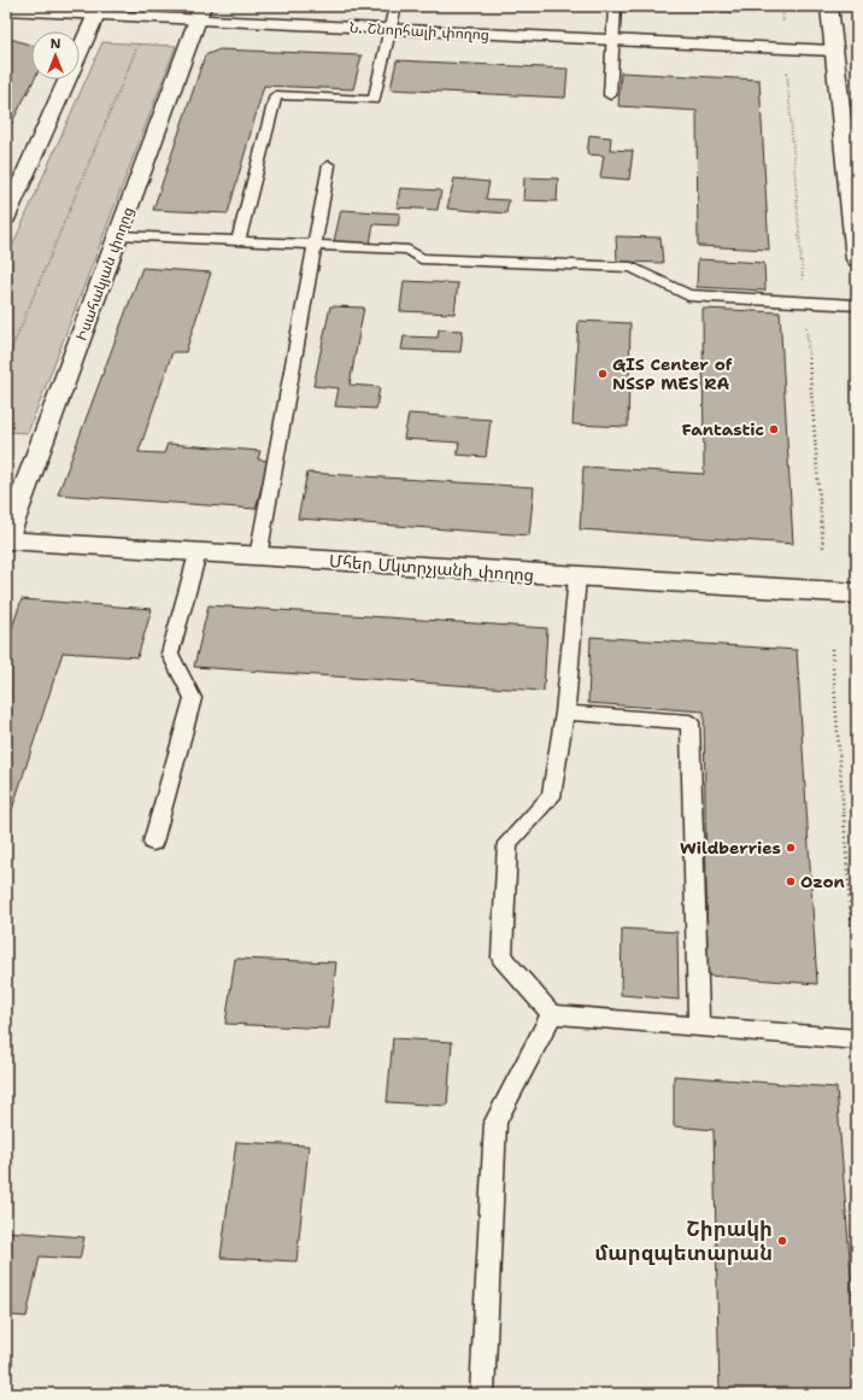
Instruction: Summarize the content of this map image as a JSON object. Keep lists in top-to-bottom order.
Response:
{
  "streets": {
    "main road": ["Ն. Շնորհալի փողոց", "Իսահակյան փողոց", "Մհեր Մկտրչյանի փողոց"]
  },
  "crossings": [
    ["Ն. Շնորհալի փողոց", "Իսահակյան փողոց"],
    ["Իսահակյան փողոց", "Մհեր Մկտրչյանի փողոց"]
  ],
  "places": [
    "GIS Center of NSSP MES RA",
    "Fantastic",
    "Wildberries",
    "Ozon",
    "Շիրակի մարզպետարան"
  ],
  "north": "top"
}
